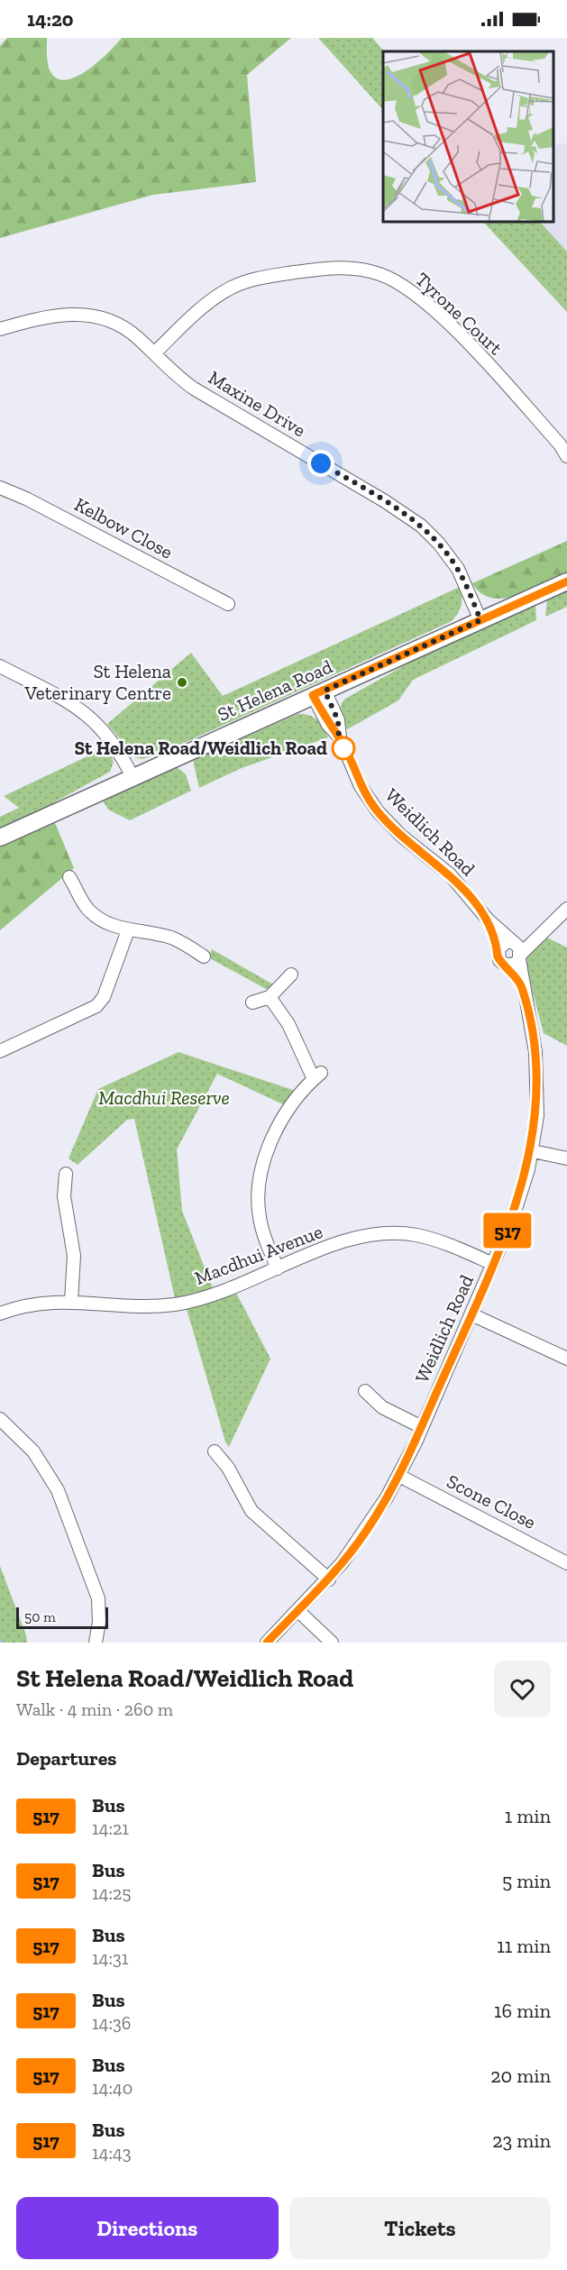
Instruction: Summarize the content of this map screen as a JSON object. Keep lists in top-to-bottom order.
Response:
{
  "streets": {
    "main road": ["St Helena Road"],
    "street": [
      "Tyrone Court",
      "Maxine Drive",
      "Kelbow Close",
      "Weidlich Road",
      "Macdhui Avenue",
      "Scone Close"
    ]
  },
  "crossings": [
    ["Tyrone Court", "Maxine Drive"],
    ["Maxine Drive", "St Helena Road"],
    ["St Helena Road", "Weidlich Road"],
    ["Weidlich Road", "Macdhui Avenue"],
    ["Weidlich Road", "Scone Close"]
  ],
  "parks": ["Macdhui Reserve"],
  "places": ["St Helena Veterinary Centre", "St Helena Road/Weidlich Road"],
  "lines": ["bus line 517"],
  "scale_bar": "50 m",
  "page": {
    "status": "14:20",
    "on_map": "517",
    "scale": "50 m",
    "heading": [
      ["St Helena Road/Weidlich Road", "Walk · 4 min · 260 m"],
      "Departures"
    ],
    "list": [
      {
        "mark": "517",
        "name": "Bus",
        "note": "14:21",
        "value": "1 min"
      },
      {
        "mark": "517",
        "name": "Bus",
        "note": "14:25",
        "value": "5 min"
      },
      {
        "mark": "517",
        "name": "Bus",
        "note": "14:31",
        "value": "11 min"
      },
      {
        "mark": "517",
        "name": "Bus",
        "note": "14:36",
        "value": "16 min"
      },
      {
        "mark": "517",
        "name": "Bus",
        "note": "14:40",
        "value": "20 min"
      },
      {
        "mark": "517",
        "name": "Bus",
        "note": "14:43",
        "value": "23 min"
      }
    ],
    "buttons": ["Directions", "Tickets"]
  }
}
